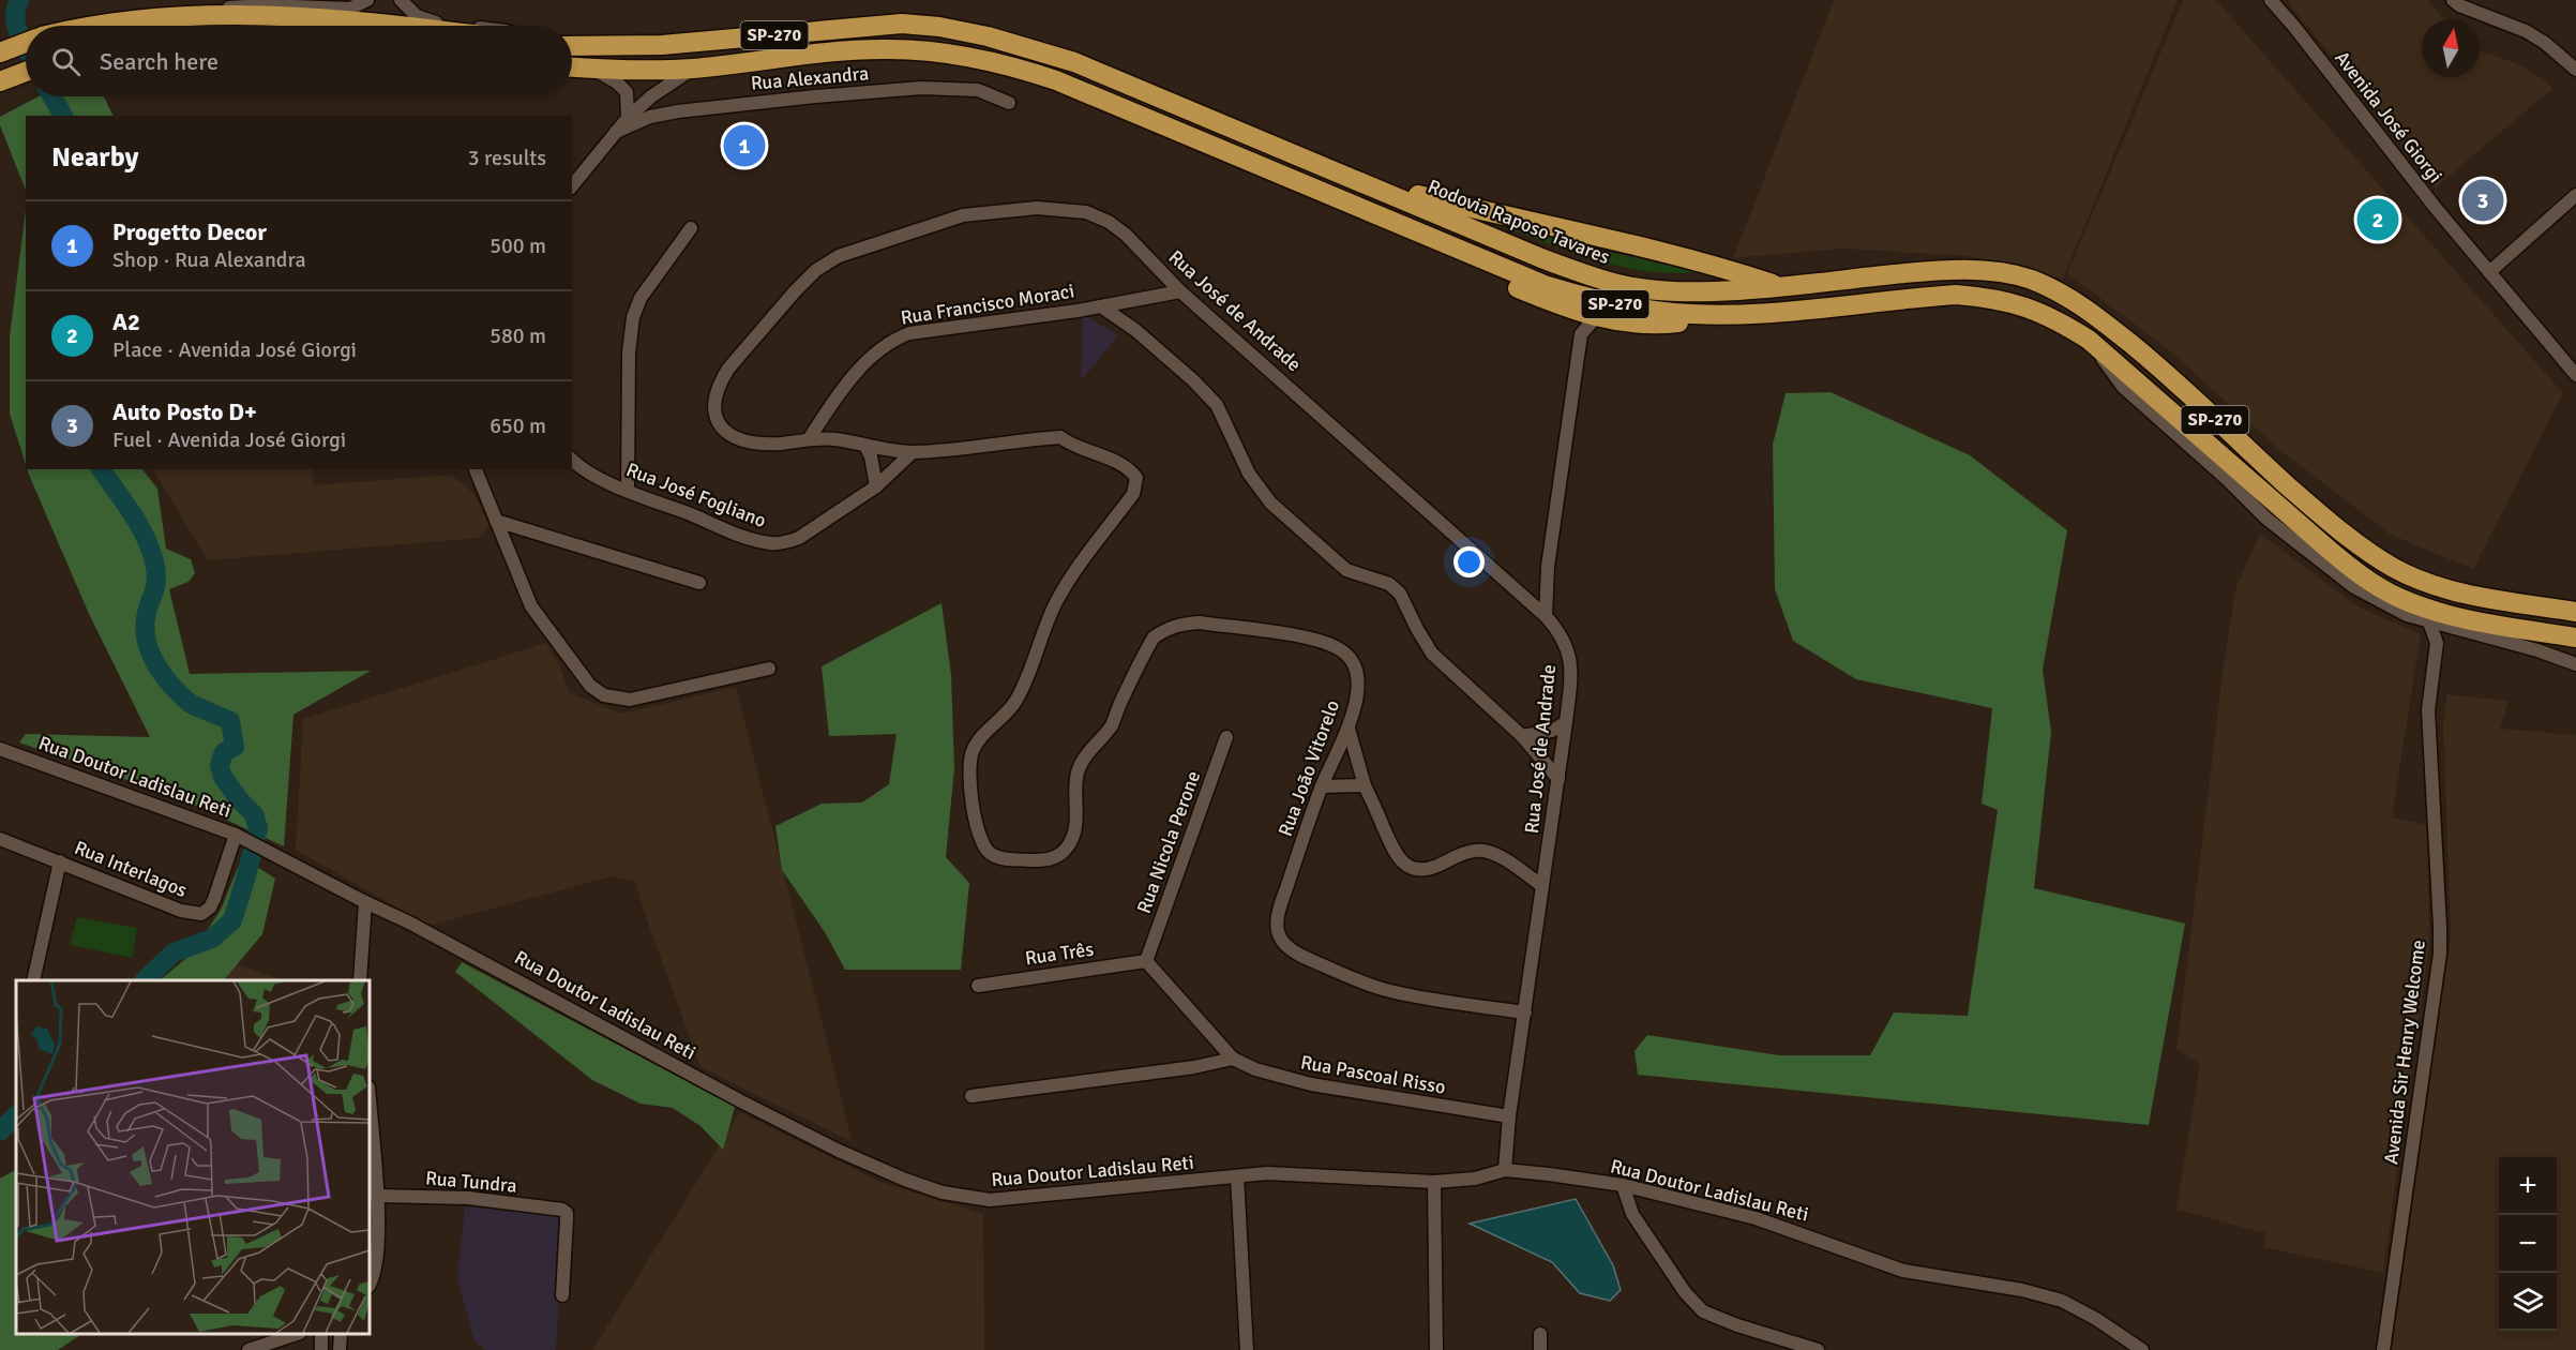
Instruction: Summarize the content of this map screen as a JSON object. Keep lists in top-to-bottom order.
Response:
{
  "streets": {
    "highway": ["SP-270", "Rodovia Raposo Tavares"],
    "street": [
      "Rua Alexandra",
      "Avenida José Giorgi",
      "Rua Francisco Moraci",
      "Rua José de Andrade",
      "Rua José Fogliano",
      "Rua João Vitorelo",
      "Rua Doutor Ladislau Reti",
      "Rua Nicola Perone",
      "Rua Interlagos",
      "Rua Três",
      "Avenida Sir Henry Welcome",
      "Rua Pascoal Risso",
      "Rua Tundra"
    ]
  },
  "crossings": [
    ["Rua Francisco Moraci", "Rua José de Andrade"],
    ["Rua José de Andrade", "Rua José Fogliano"],
    ["Rua José de Andrade", "Rua João Vitorelo"],
    ["Rua José de Andrade", "Rua Doutor Ladislau Reti"],
    ["Rua José de Andrade", "Rua Pascoal Risso"],
    ["Rua Doutor Ladislau Reti", "Rua Interlagos"],
    ["Rua Nicola Perone", "Rua Três"],
    ["Rua Nicola Perone", "Rua Pascoal Risso"],
    ["Rua Três", "Rua Pascoal Risso"]
  ],
  "north": "top",
  "page": {
    "search": "Search here",
    "heading": ["Nearby", "3 results"],
    "pins": ["1", "3", "2"],
    "list": [
      {
        "mark": "1",
        "name": "Progetto Decor",
        "note": "Shop · Rua Alexandra",
        "value": "500 m"
      },
      {
        "mark": "2",
        "name": "A2",
        "note": "Place · Avenida José Giorgi",
        "value": "580 m"
      },
      {
        "mark": "3",
        "name": "Auto Posto D+",
        "note": "Fuel · Avenida José Giorgi",
        "value": "650 m"
      }
    ],
    "map_buttons": ["+", "−"]
  }
}
